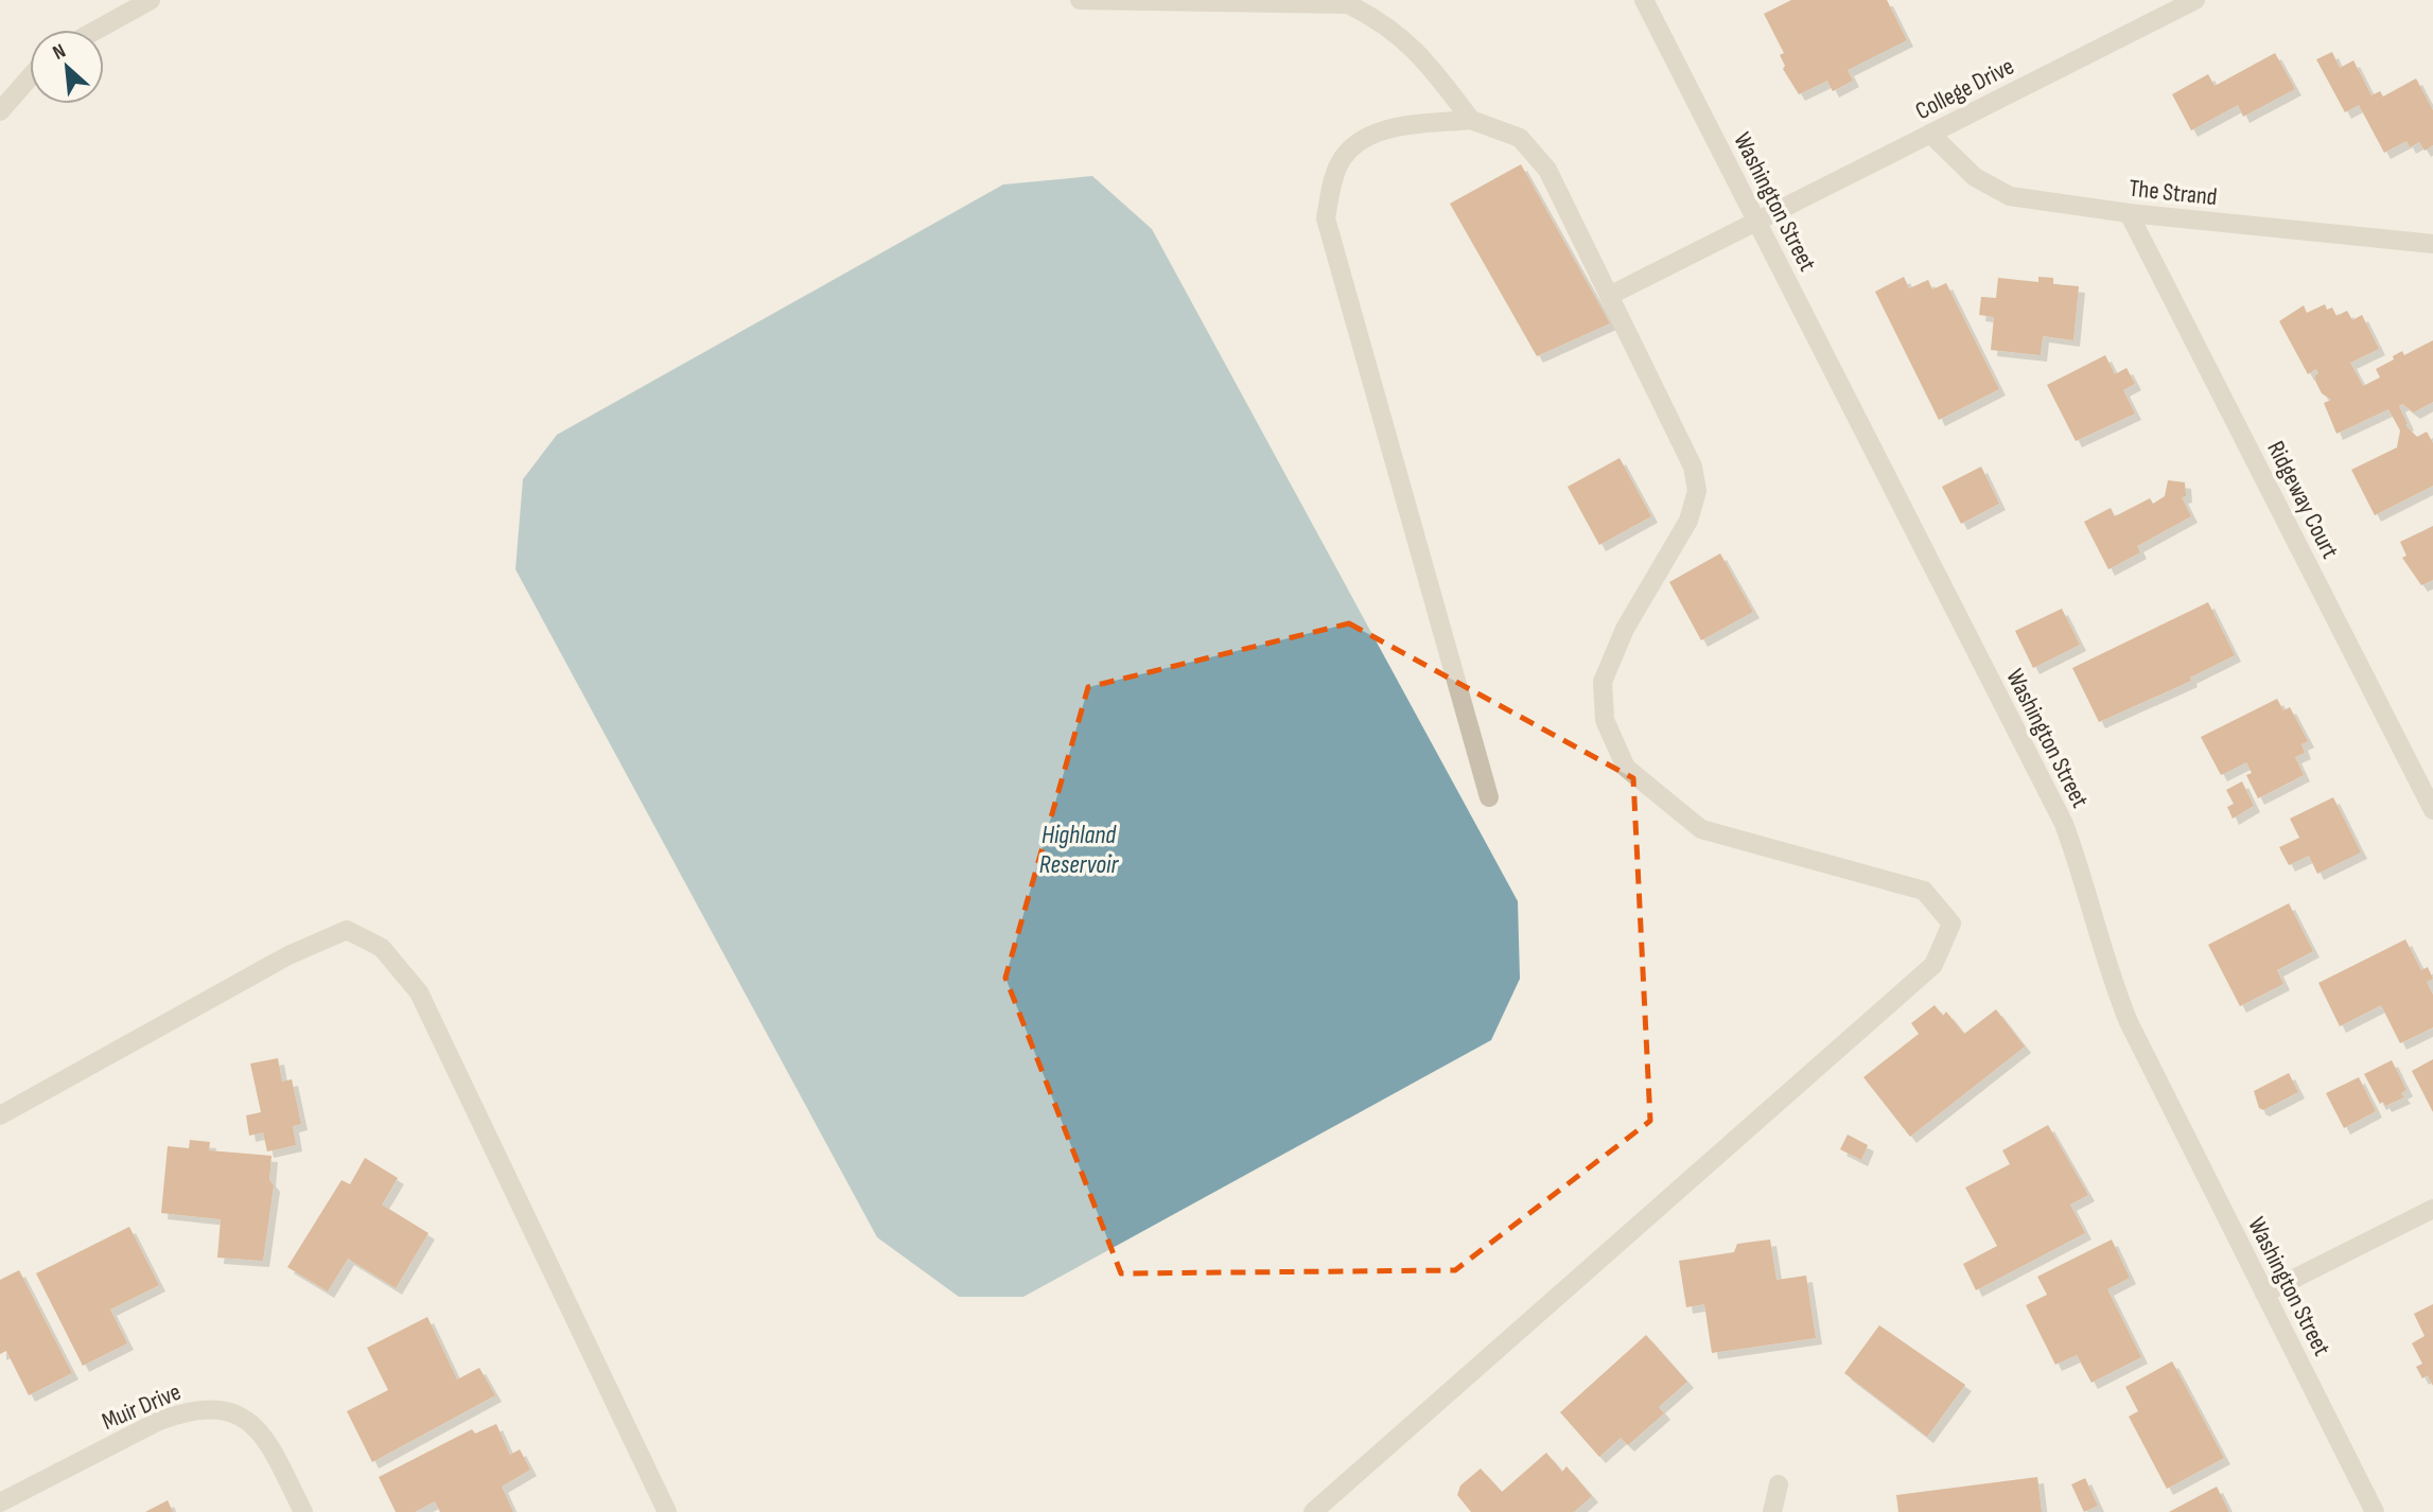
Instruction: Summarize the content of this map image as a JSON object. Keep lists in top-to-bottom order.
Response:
{
  "streets": {
    "street": [
      "College Drive",
      "The Strand",
      "Washington Street",
      "Ridgeway Court",
      "Muir Drive"
    ]
  },
  "crossings": [
    ["College Drive", "The Strand"],
    ["College Drive", "Washington Street"],
    ["The Strand", "Ridgeway Court"]
  ],
  "water": ["Highland Reservoir"],
  "north": "top left"
}
